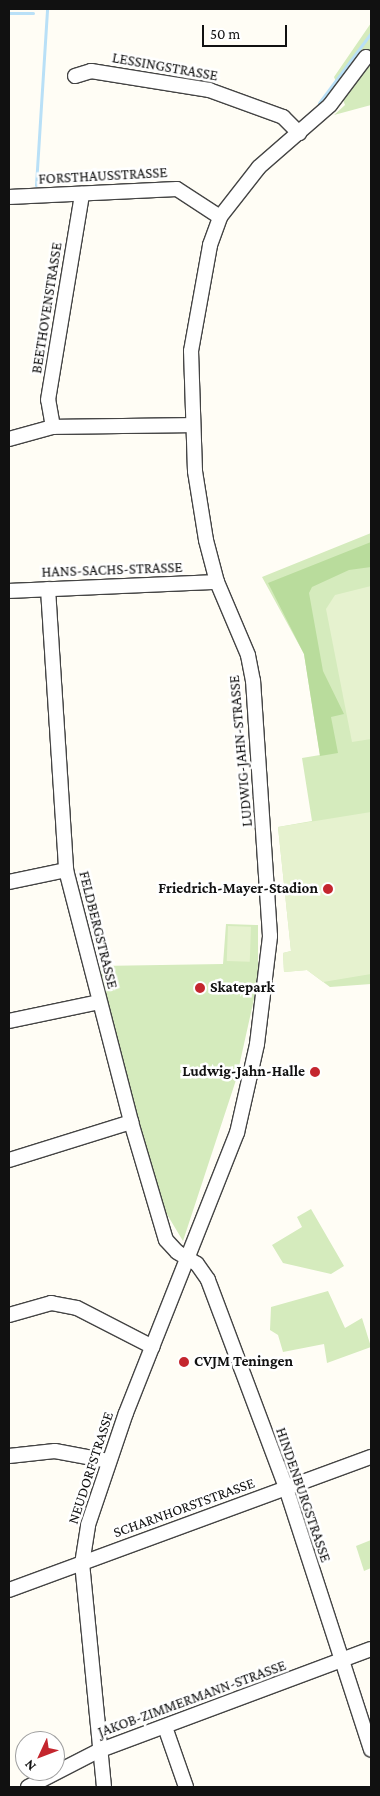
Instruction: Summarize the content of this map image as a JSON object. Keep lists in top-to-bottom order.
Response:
{
  "streets": {
    "street": [
      "LESSINGSTRASSE",
      "FORSTHAUSSTRASSE",
      "BEETHOVENSTRASSE",
      "HANS-SACHS-STRASSE",
      "LUDWIG-JAHN-STRASSE",
      "FELDBERGSTRASSE",
      "NEUDORFSTRASSE",
      "HINDENBURGSTRASSE",
      "SCHARNHORSTSTRASSE",
      "JAKOB-ZIMMERMANN-STRASSE"
    ]
  },
  "crossings": [
    ["LESSINGSTRASSE", "LUDWIG-JAHN-STRASSE"],
    ["FORSTHAUSSTRASSE", "BEETHOVENSTRASSE"],
    ["FORSTHAUSSTRASSE", "LUDWIG-JAHN-STRASSE"],
    ["HANS-SACHS-STRASSE", "LUDWIG-JAHN-STRASSE"],
    ["HANS-SACHS-STRASSE", "FELDBERGSTRASSE"],
    ["LUDWIG-JAHN-STRASSE", "FELDBERGSTRASSE"],
    ["LUDWIG-JAHN-STRASSE", "NEUDORFSTRASSE"],
    ["LUDWIG-JAHN-STRASSE", "HINDENBURGSTRASSE"],
    ["FELDBERGSTRASSE", "NEUDORFSTRASSE"],
    ["FELDBERGSTRASSE", "HINDENBURGSTRASSE"],
    ["NEUDORFSTRASSE", "HINDENBURGSTRASSE"],
    ["NEUDORFSTRASSE", "SCHARNHORSTSTRASSE"],
    ["NEUDORFSTRASSE", "JAKOB-ZIMMERMANN-STRASSE"],
    ["HINDENBURGSTRASSE", "SCHARNHORSTSTRASSE"],
    ["HINDENBURGSTRASSE", "JAKOB-ZIMMERMANN-STRASSE"]
  ],
  "places": [
    "Friedrich-Mayer-Stadion",
    "Skatepark",
    "Ludwig-Jahn-Halle",
    "CVJM Teningen"
  ],
  "scale_bar": "50 m",
  "north": "bottom left"
}
